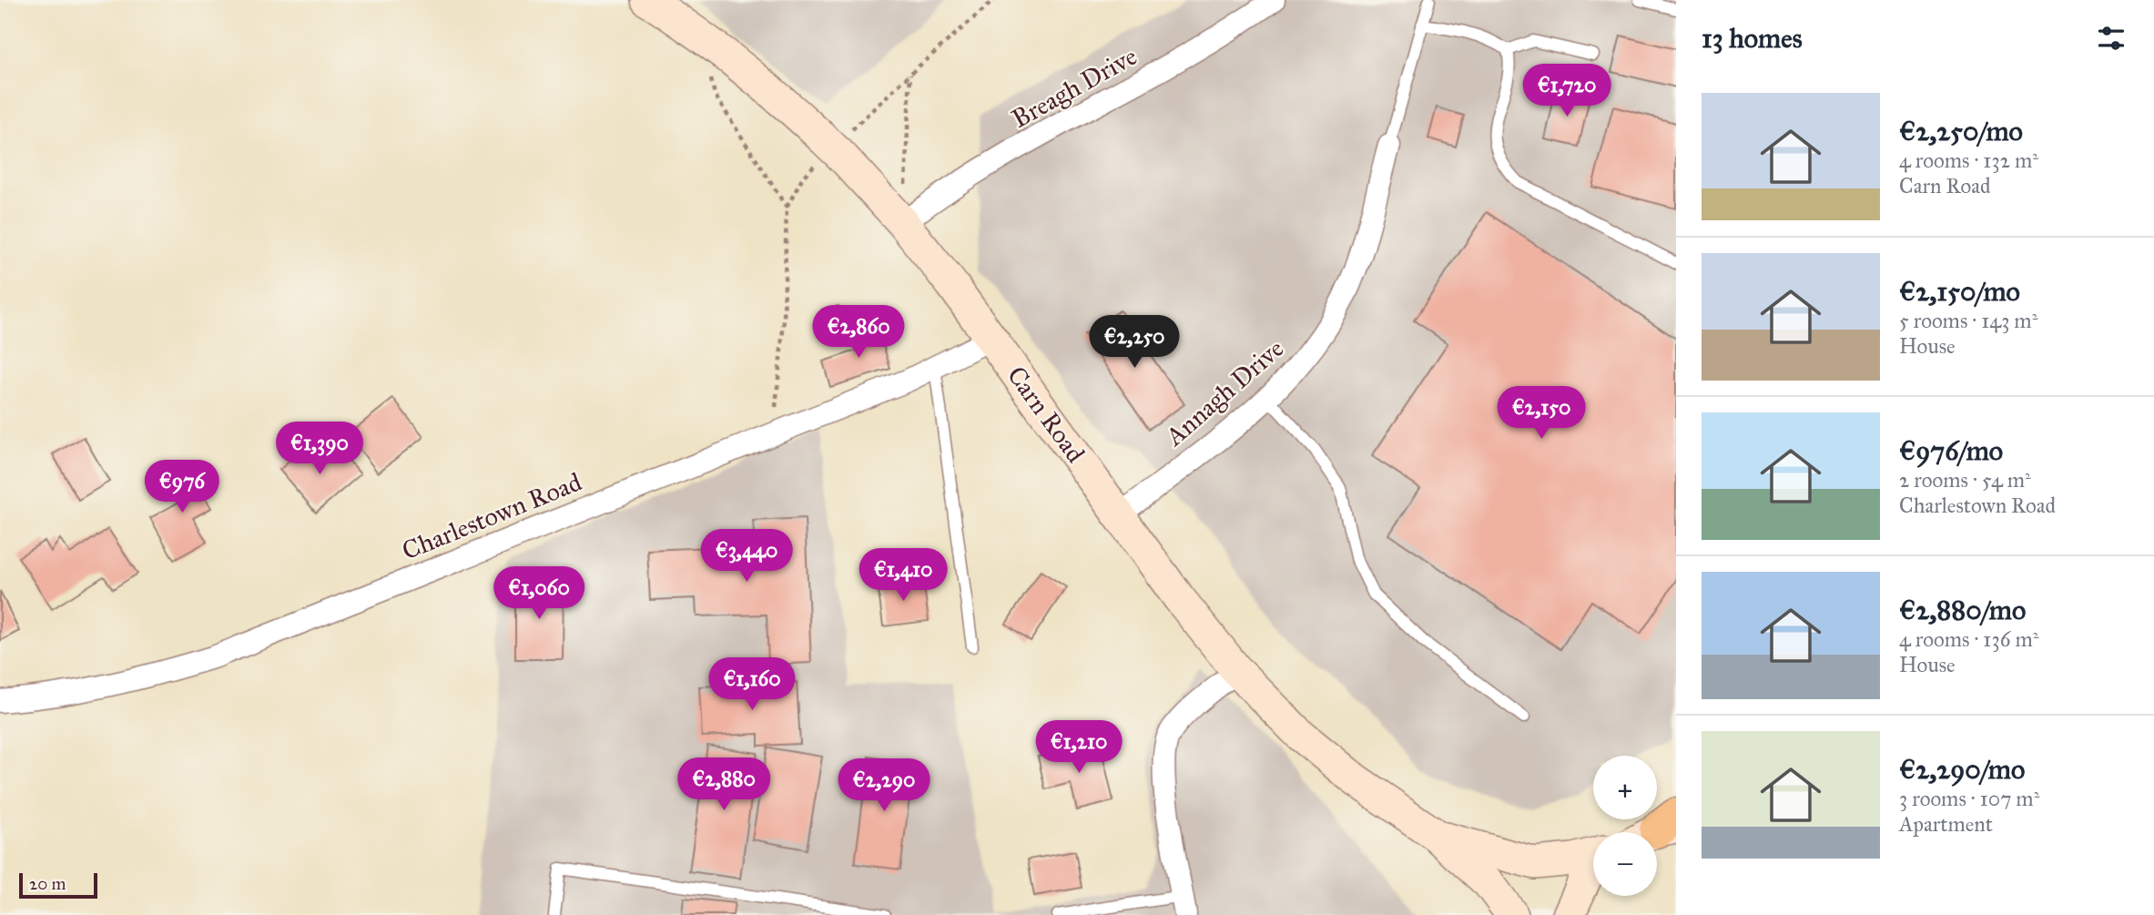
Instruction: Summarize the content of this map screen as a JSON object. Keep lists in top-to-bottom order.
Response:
{
  "streets": {
    "main road": ["Carn Road"],
    "street": ["Breagh Drive", "Annagh Drive", "Charlestown Road"]
  },
  "crossings": [
    ["Breagh Drive", "Carn Road"],
    ["Annagh Drive", "Carn Road"],
    ["Carn Road", "Charlestown Road"]
  ],
  "scale_bar": "20 m",
  "page": {
    "heading": "13 homes",
    "price": [
      "€1,720",
      "€2,860",
      "€2,250",
      "€2,150",
      "€1,390",
      "€976",
      "€3,440",
      "€1,410",
      "€1,060",
      "€1,160",
      "€1,210",
      "€2,880",
      "€2,290"
    ],
    "list": [
      {
        "name": "€2,250/mo",
        "note": "4 rooms · 132 m² · Carn Road"
      },
      {
        "name": "€2,150/mo",
        "note": "5 rooms · 143 m² · House"
      },
      {
        "name": "€976/mo",
        "note": "2 rooms · 54 m² · Charlestown Road"
      },
      {
        "name": "€2,880/mo",
        "note": "4 rooms · 136 m² · House"
      },
      {
        "name": "€2,290/mo",
        "note": "3 rooms · 107 m² · Apartment"
      }
    ],
    "map_buttons": ["+", "−"],
    "scale": "20 m"
  }
}
